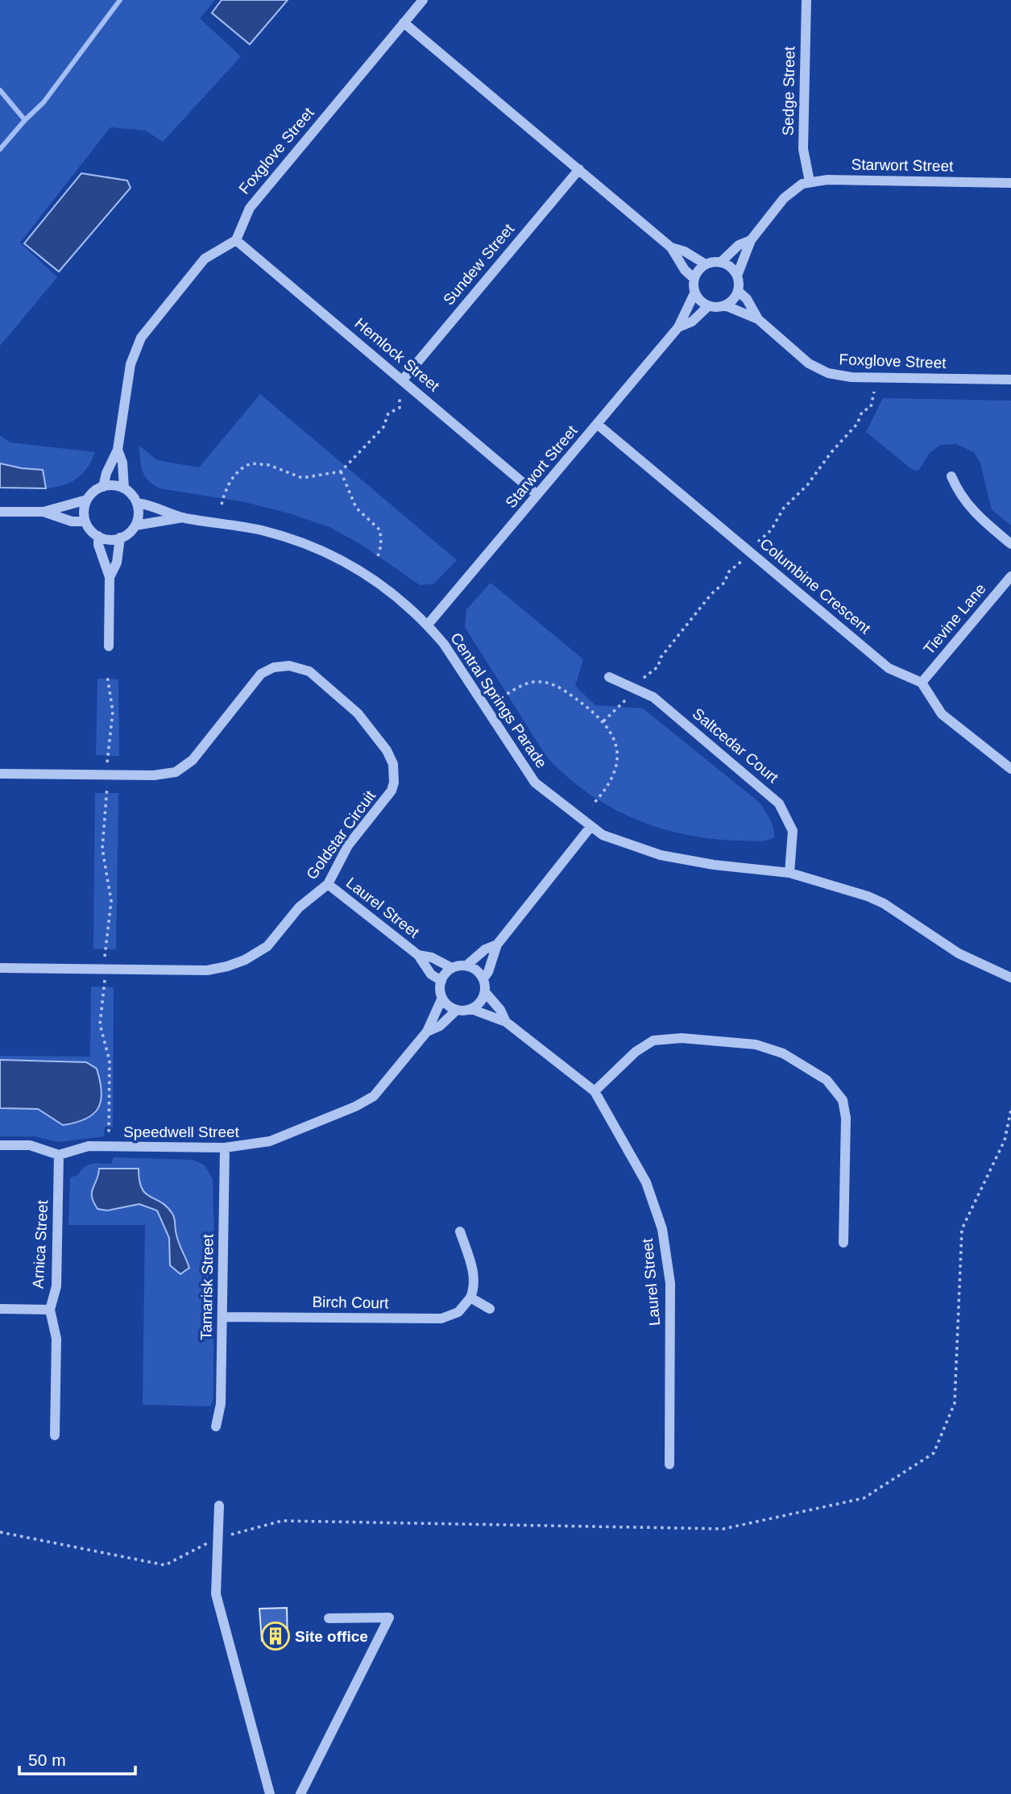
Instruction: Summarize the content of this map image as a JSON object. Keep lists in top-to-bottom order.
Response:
{
  "streets": {
    "street": [
      "Sedge Street",
      "Foxglove Street",
      "Starwort Street",
      "Sundew Street",
      "Hemlock Street",
      "Columbine Crescent",
      "Tievine Lane",
      "Central Springs Parade",
      "Saltcedar Court",
      "Goldstar Circuit",
      "Laurel Street",
      "Speedwell Street",
      "Arnica Street",
      "Tamarisk Street",
      "Birch Court"
    ]
  },
  "crossings": [
    ["Sedge Street", "Starwort Street"],
    ["Foxglove Street", "Starwort Street"],
    ["Foxglove Street", "Hemlock Street"],
    ["Starwort Street", "Hemlock Street"],
    ["Starwort Street", "Columbine Crescent"],
    ["Starwort Street", "Central Springs Parade"],
    ["Sundew Street", "Hemlock Street"],
    ["Columbine Crescent", "Tievine Lane"],
    ["Central Springs Parade", "Saltcedar Court"],
    ["Goldstar Circuit", "Laurel Street"],
    ["Laurel Street", "Speedwell Street"],
    ["Speedwell Street", "Arnica Street"],
    ["Speedwell Street", "Tamarisk Street"],
    ["Tamarisk Street", "Birch Court"]
  ],
  "places": {
    "building": ["Site office"]
  },
  "scale_bar": "50 m"
}
